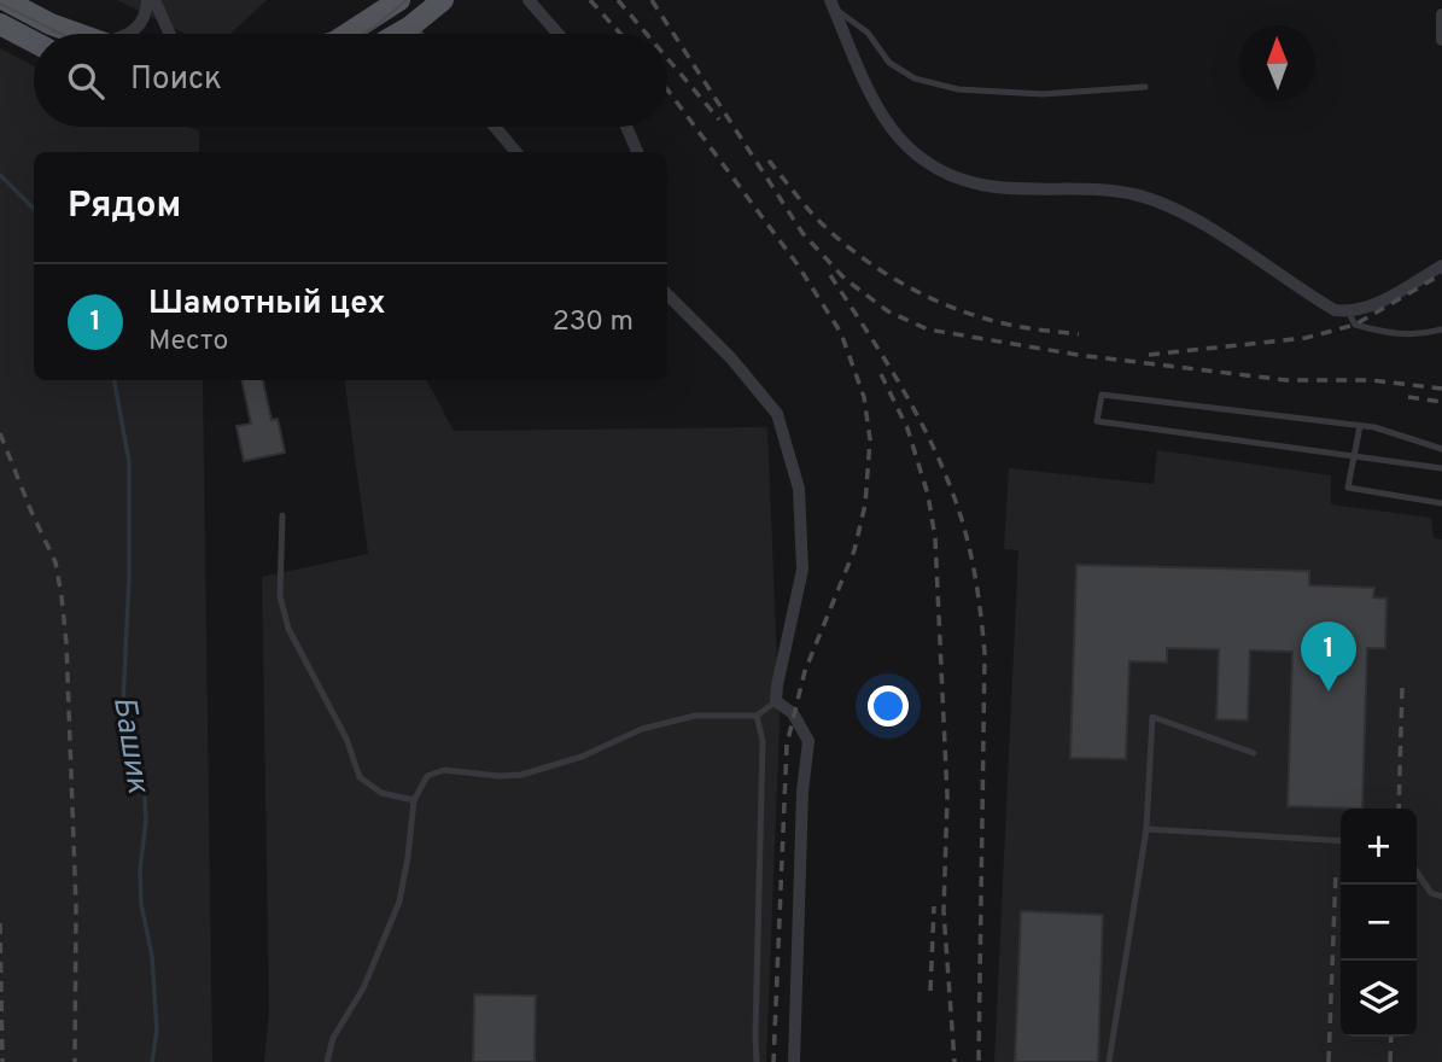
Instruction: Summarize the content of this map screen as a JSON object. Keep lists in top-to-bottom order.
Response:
{
  "water": ["Башик"],
  "north": "top",
  "page": {
    "search": "Поиск",
    "heading": "Рядом",
    "list": [
      {
        "mark": "1",
        "name": "Шамотный цех",
        "note": "Место",
        "value": "230 m"
      }
    ],
    "pins": "1",
    "map_buttons": ["+", "−"]
  }
}
